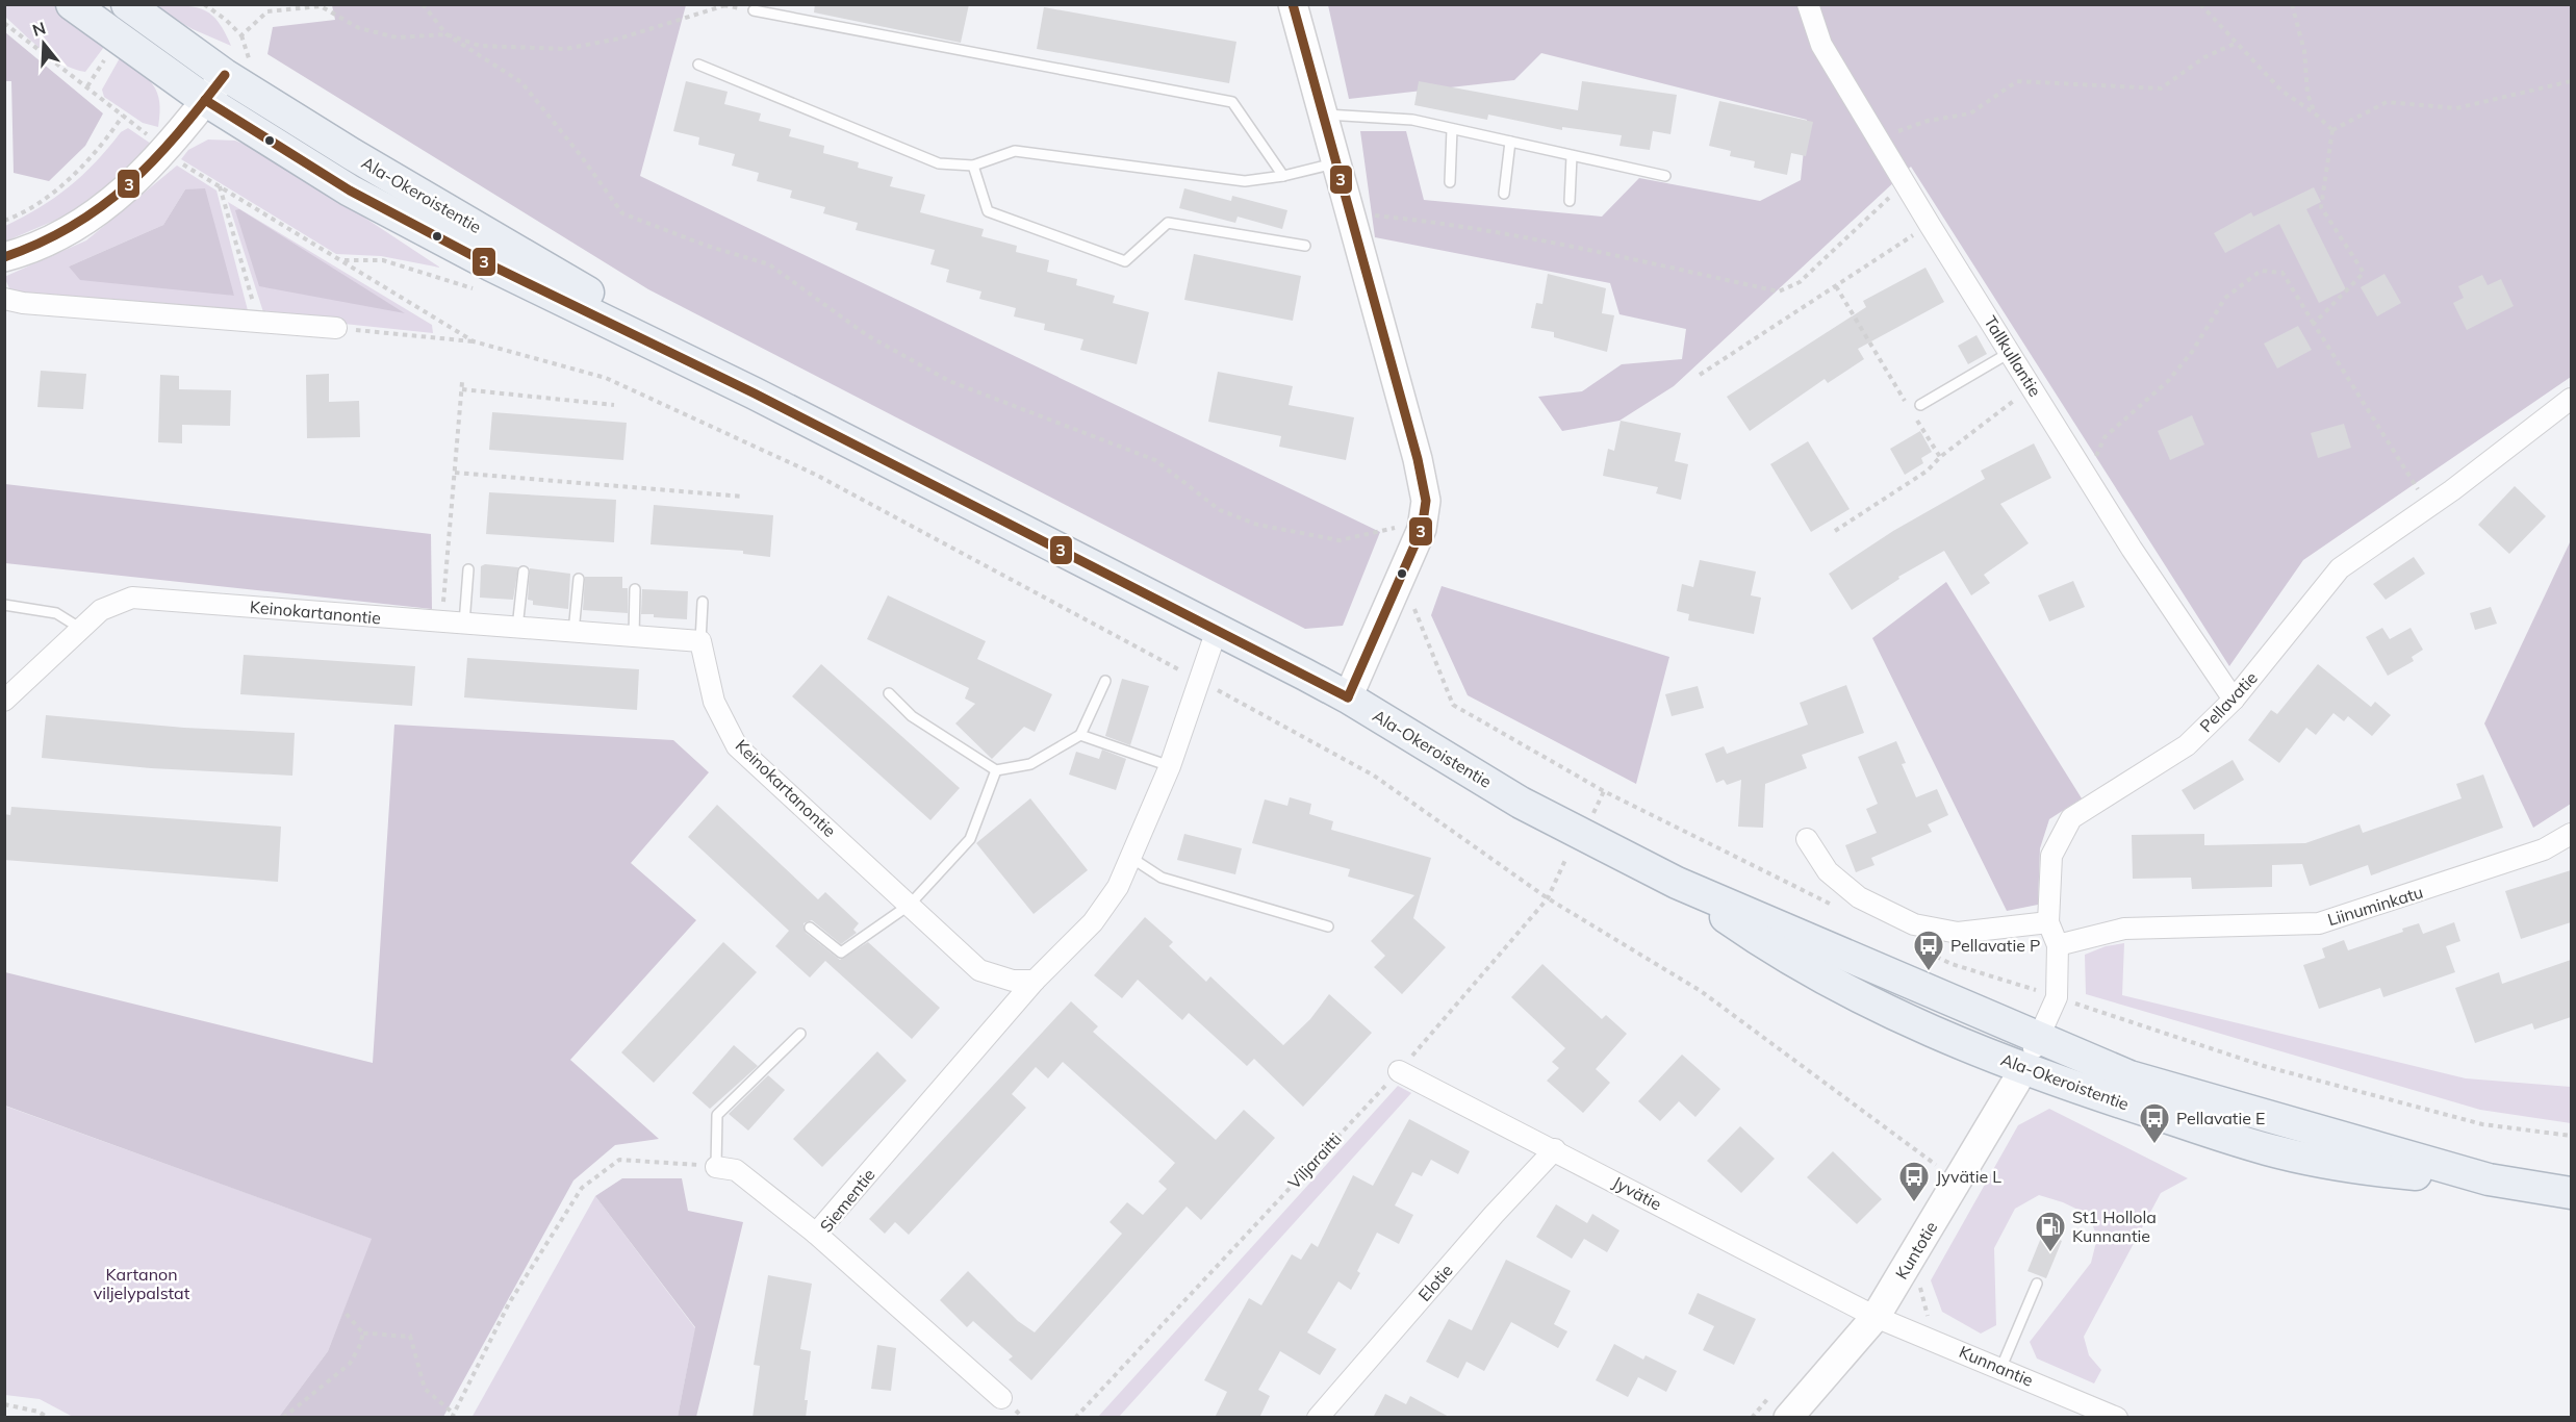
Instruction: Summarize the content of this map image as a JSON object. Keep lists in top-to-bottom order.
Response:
{
  "streets": {
    "main road": ["Ala-Okeroistentie"],
    "street": [
      "Tallkullantie",
      "Keinokartanontie",
      "Pellavatie",
      "Liinuminkatu",
      "Jyvätie",
      "Siementie",
      "Kuntotie",
      "Elotie",
      "Kunnantie"
    ],
    "path": ["Viljaraitti"]
  },
  "crossings": [
    ["Ala-Okeroistentie", "Pellavatie"],
    ["Ala-Okeroistentie", "Kuntotie"],
    ["Tallkullantie", "Pellavatie"],
    ["Keinokartanontie", "Siementie"],
    ["Pellavatie", "Liinuminkatu"],
    ["Pellavatie", "Kuntotie"],
    ["Viljaraitti", "Jyvätie"],
    ["Jyvätie", "Kuntotie"],
    ["Jyvätie", "Elotie"],
    ["Jyvätie", "Kunnantie"],
    ["Kuntotie", "Kunnantie"]
  ],
  "parks": ["Kartanon viljelypalstat"],
  "places": {
    "bus stop": ["Pellavatie P", "Pellavatie E", "Jyvätie L"],
    "fuel station": ["St1 Hollola Kunnantie"]
  },
  "lines": ["transit line 3"],
  "north": "top"
}
